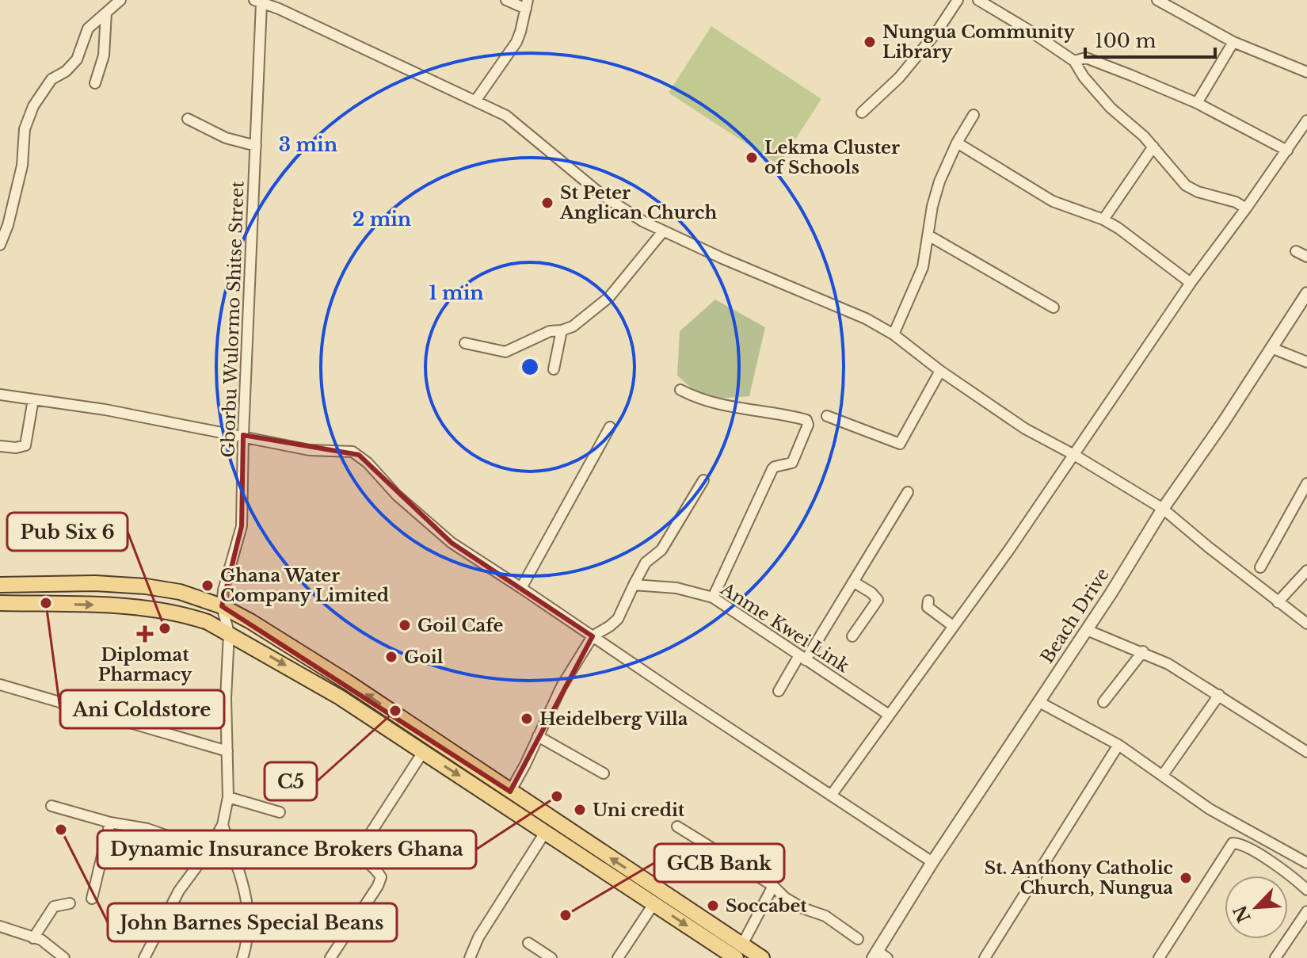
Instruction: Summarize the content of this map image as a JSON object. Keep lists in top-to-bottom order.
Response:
{
  "streets": {
    "street": ["Gborbu Wulormo Shitse Street", "Beach Drive", "Anme Kwei Link"]
  },
  "places": {
    "other": [
      "Nungua Community Library",
      "Lekma Cluster of Schools",
      "St Peter Anglican Church",
      "Ghana Water Company Limited",
      "Ani Coldstore",
      "Goil Cafe",
      "Pub Six 6",
      "Goil",
      "C5",
      "Heidelberg Villa",
      "Dynamic Insurance Brokers Ghana",
      "Uni credit",
      "John Barnes Special Beans",
      "St. Anthony Catholic Church, Nungua",
      "Soccabet",
      "GCB Bank"
    ],
    "health": ["Diplomat Pharmacy"]
  },
  "scale_bar": "100 m",
  "north": "bottom left",
  "rings": ["3 min", "2 min", "1 min"]
}
